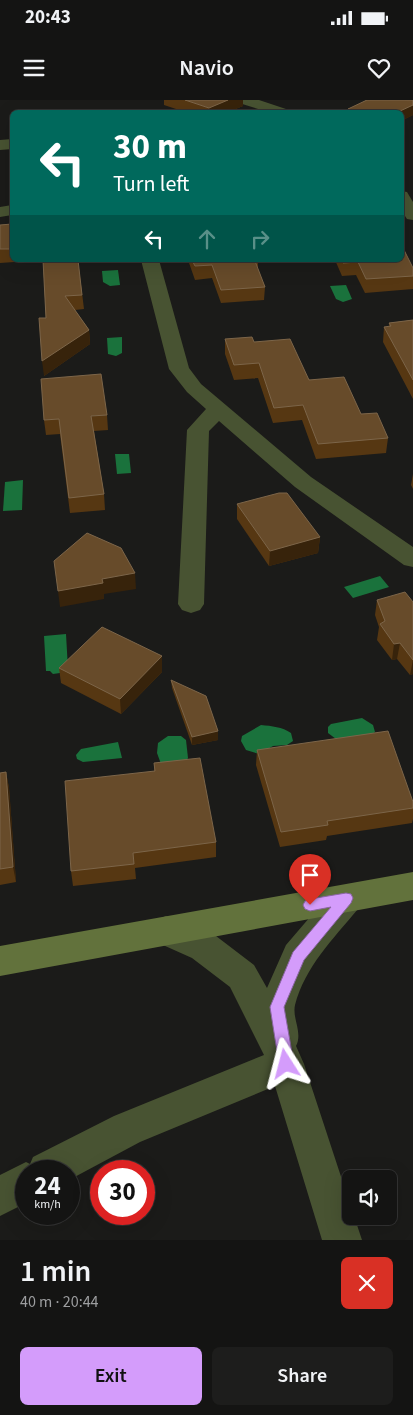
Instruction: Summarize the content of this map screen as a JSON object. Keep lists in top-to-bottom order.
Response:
{
  "page": {
    "status": "20:43",
    "header": "Navio",
    "turn": ["30 m", "Turn left"],
    "speed": "24 km/h",
    "limit": "30",
    "heading": ["1 min", "40 m · 20:44"],
    "buttons": ["Exit", "Share"]
  }
}
